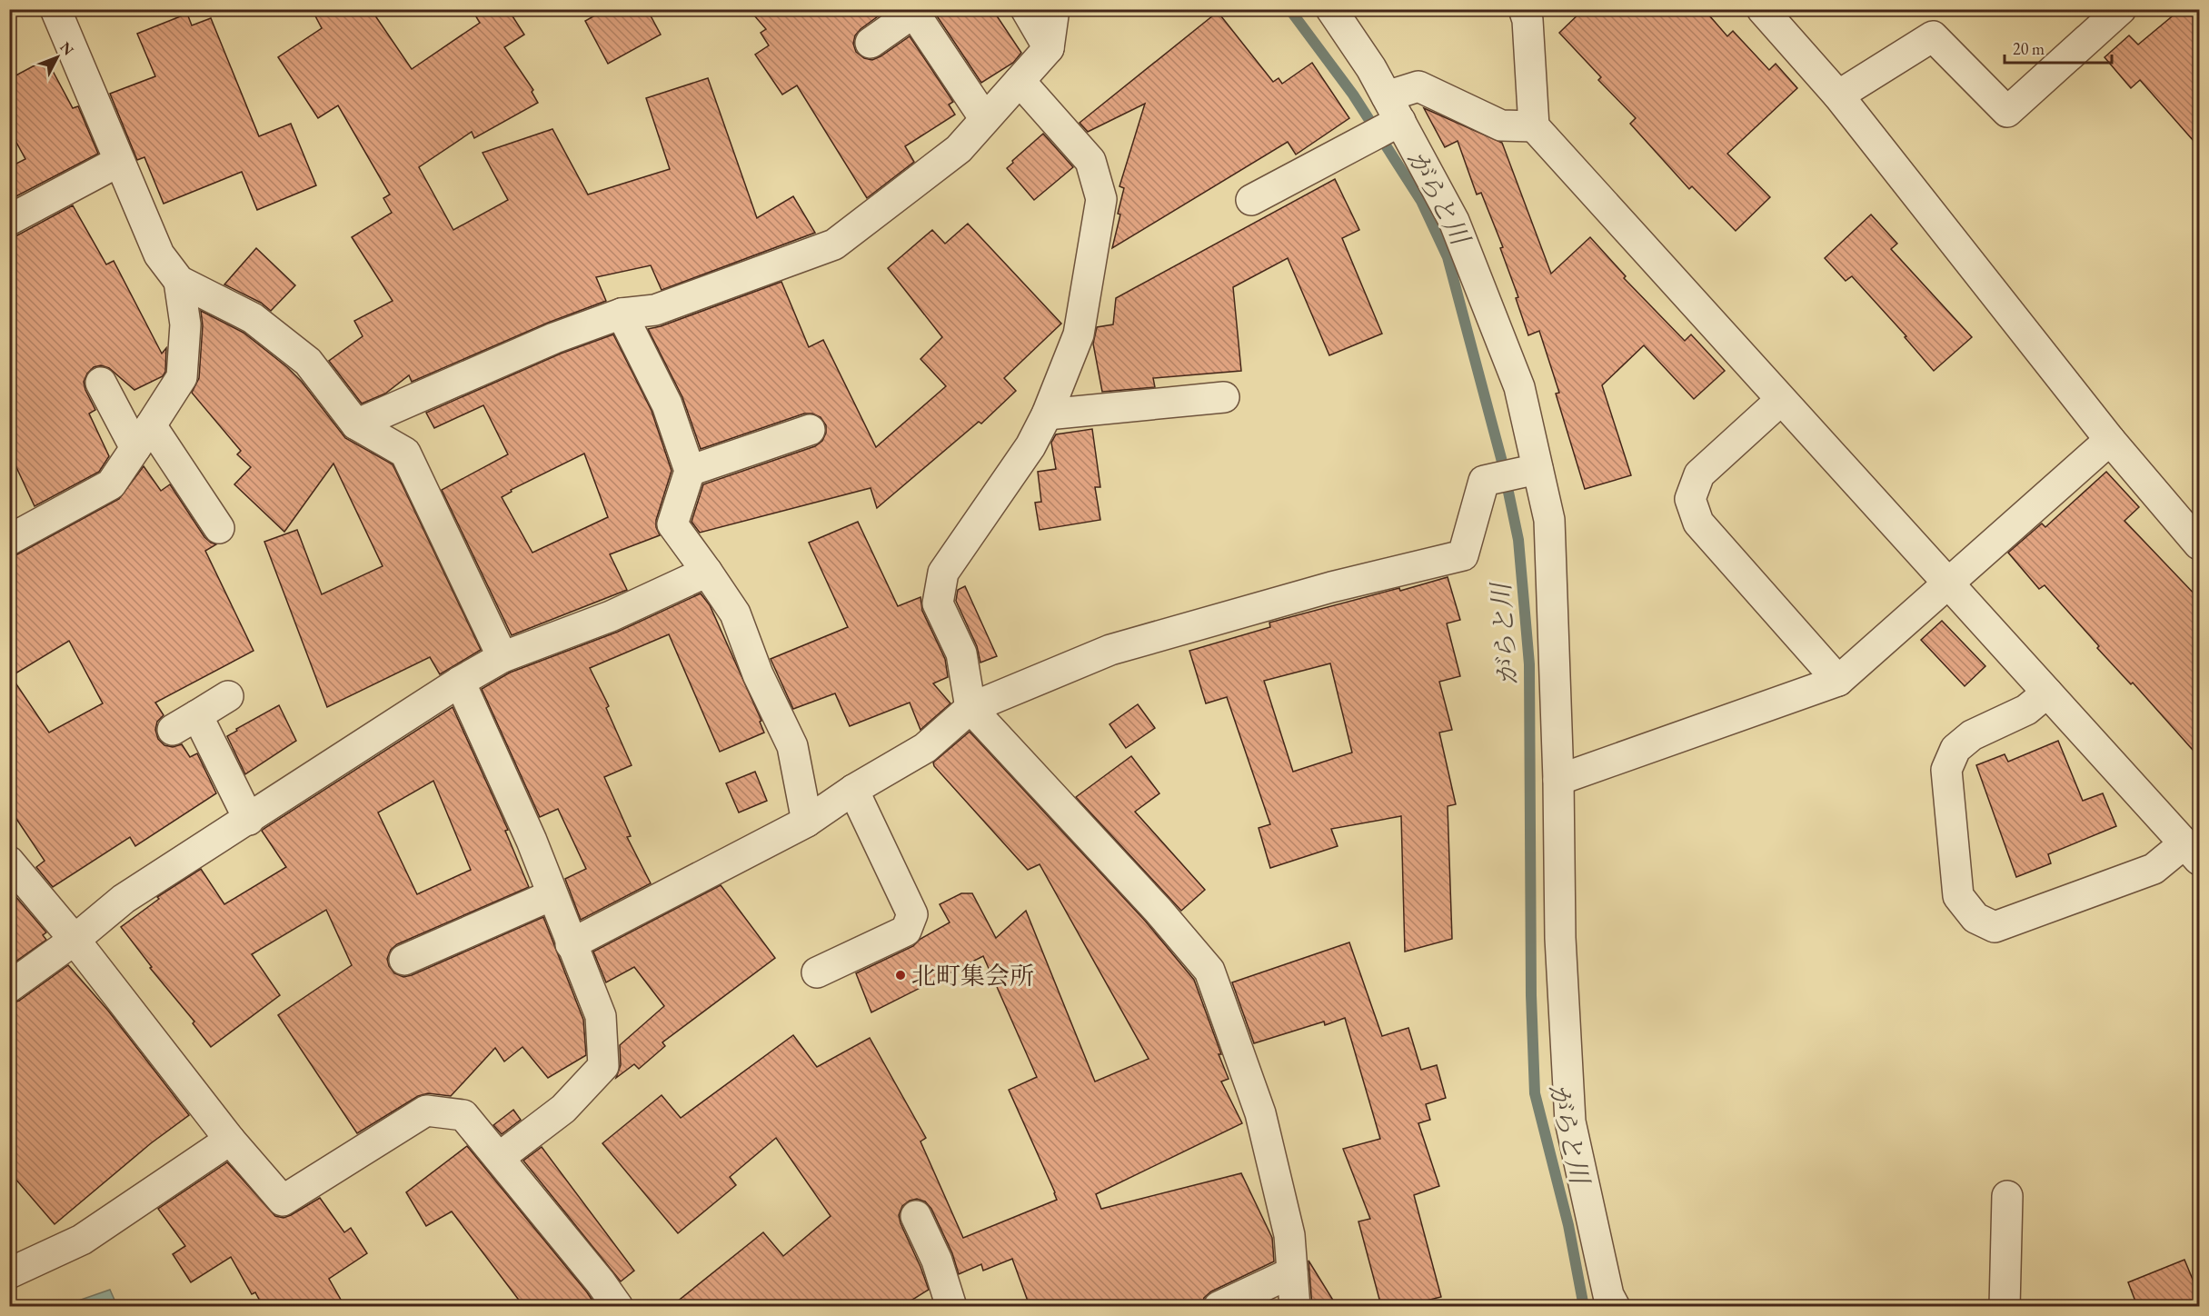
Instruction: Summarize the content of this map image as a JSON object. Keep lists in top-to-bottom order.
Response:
{
  "water": ["がらと川"],
  "places": ["北町集会所"],
  "scale_bar": "20 m",
  "north": "top right"
}
